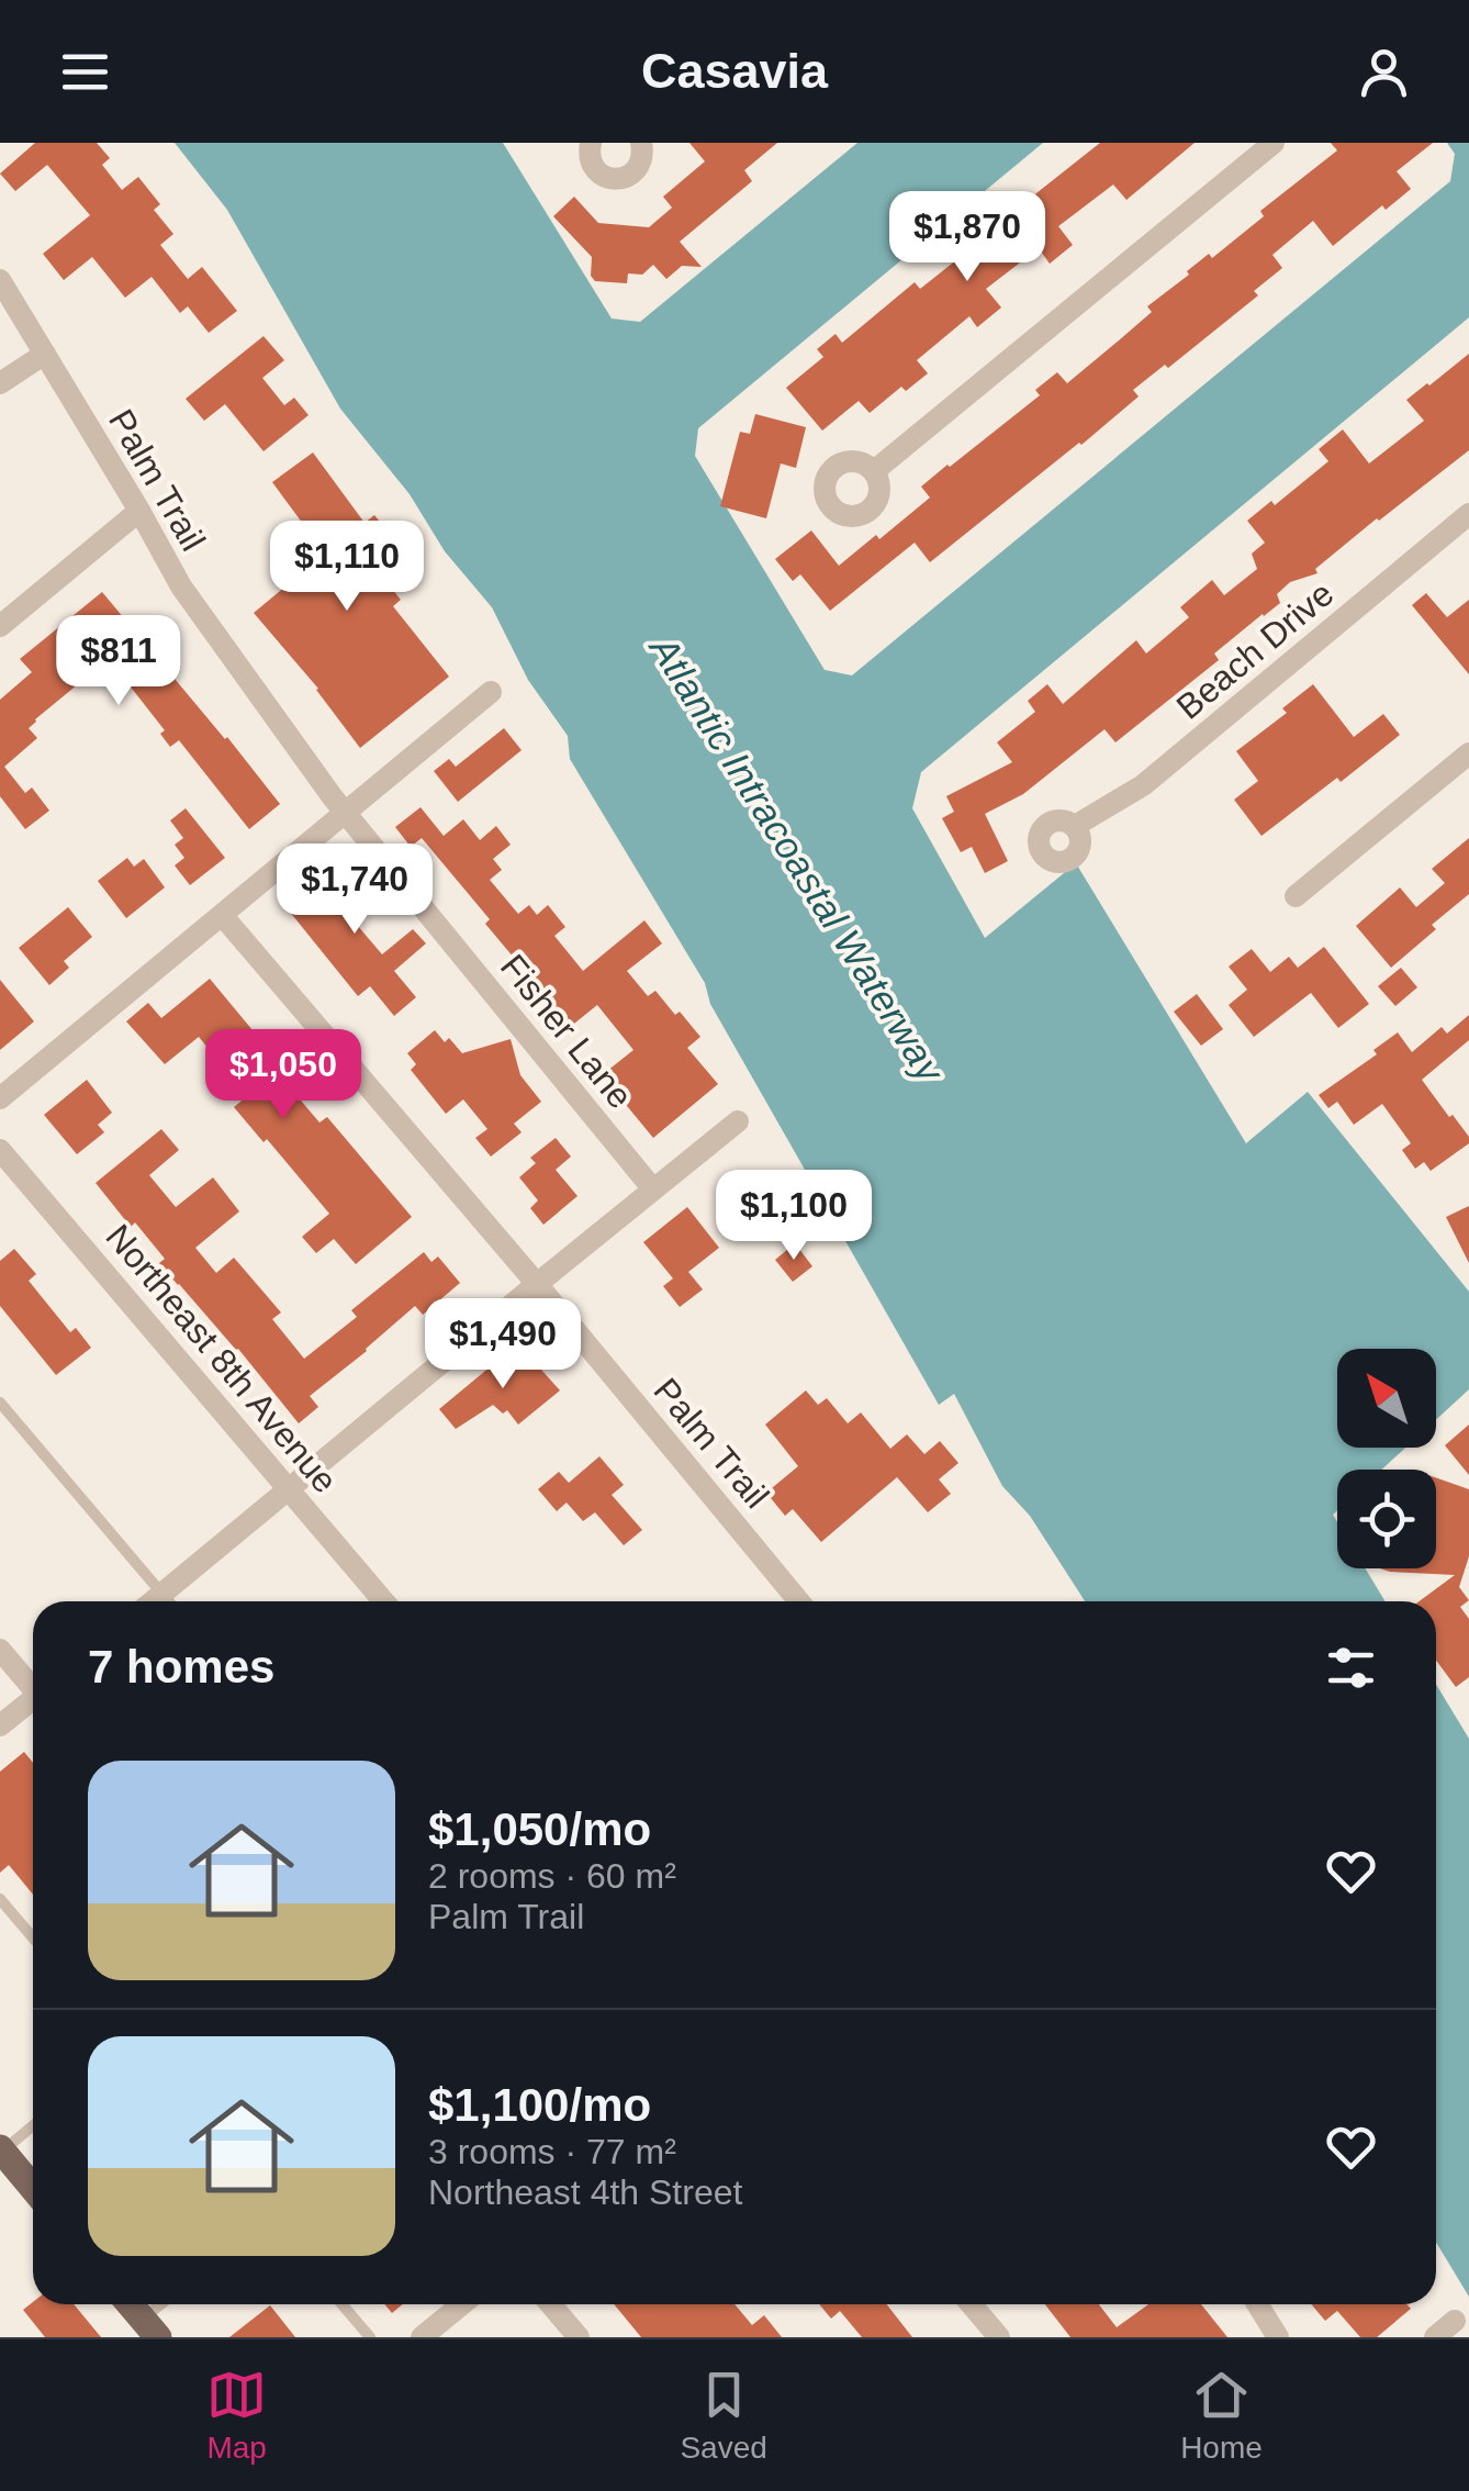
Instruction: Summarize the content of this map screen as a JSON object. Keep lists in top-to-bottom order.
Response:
{
  "streets": {
    "street": [
      "Palm Trail",
      "Beach Drive",
      "Fisher Lane",
      "Northeast 8th Avenue"
    ]
  },
  "crossings": [
    ["Palm Trail", "Fisher Lane"]
  ],
  "water": ["Atlantic Intracoastal Waterway"],
  "north": "top left",
  "page": {
    "header": "Casavia",
    "price": [
      "$1,870",
      "$1,110",
      "$811",
      "$1,740",
      "$1,050",
      "$1,100",
      "$1,490"
    ],
    "heading": "7 homes",
    "list": [
      {
        "name": "$1,050/mo",
        "note": "2 rooms · 60 m² · Palm Trail"
      },
      {
        "name": "$1,100/mo",
        "note": "3 rooms · 77 m² · Northeast 4th Street"
      }
    ],
    "tabs": ["Map", "Saved", "Home"]
  }
}
